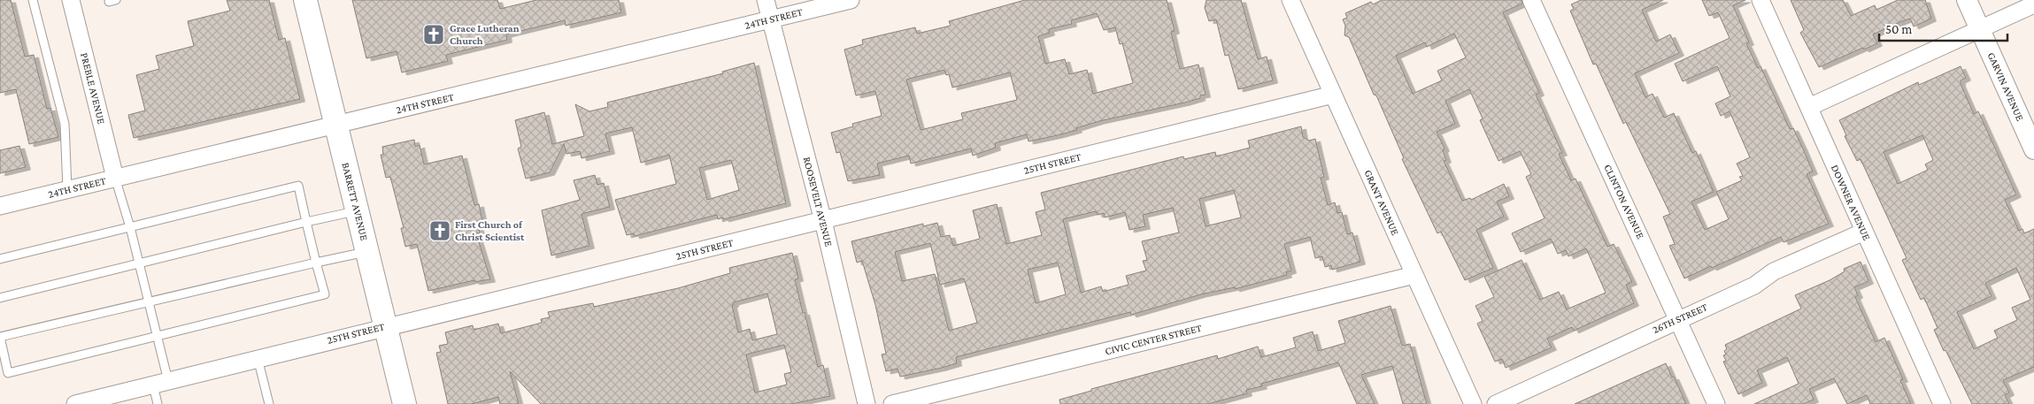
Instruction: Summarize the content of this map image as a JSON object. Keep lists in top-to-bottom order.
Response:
{
  "streets": {
    "main road": ["BARRETT AVENUE"],
    "street": [
      "24TH STREET",
      "GARVIN AVENUE",
      "PREBLE AVENUE",
      "25TH STREET",
      "ROOSEVELT AVENUE",
      "CLINTON AVENUE",
      "GRANT AVENUE",
      "DOWNER AVENUE",
      "26TH STREET",
      "CIVIC CENTER STREET"
    ]
  },
  "crossings": [
    ["24TH STREET", "PREBLE AVENUE"],
    ["24TH STREET", "BARRETT AVENUE"],
    ["24TH STREET", "ROOSEVELT AVENUE"],
    ["25TH STREET", "BARRETT AVENUE"],
    ["25TH STREET", "ROOSEVELT AVENUE"],
    ["25TH STREET", "GRANT AVENUE"],
    ["CLINTON AVENUE", "26TH STREET"],
    ["GRANT AVENUE", "CIVIC CENTER STREET"],
    ["DOWNER AVENUE", "26TH STREET"]
  ],
  "places": {
    "church": ["Grace Lutheran Church", "First Church of Christ Scientist"]
  },
  "scale_bar": "50 m"
}
